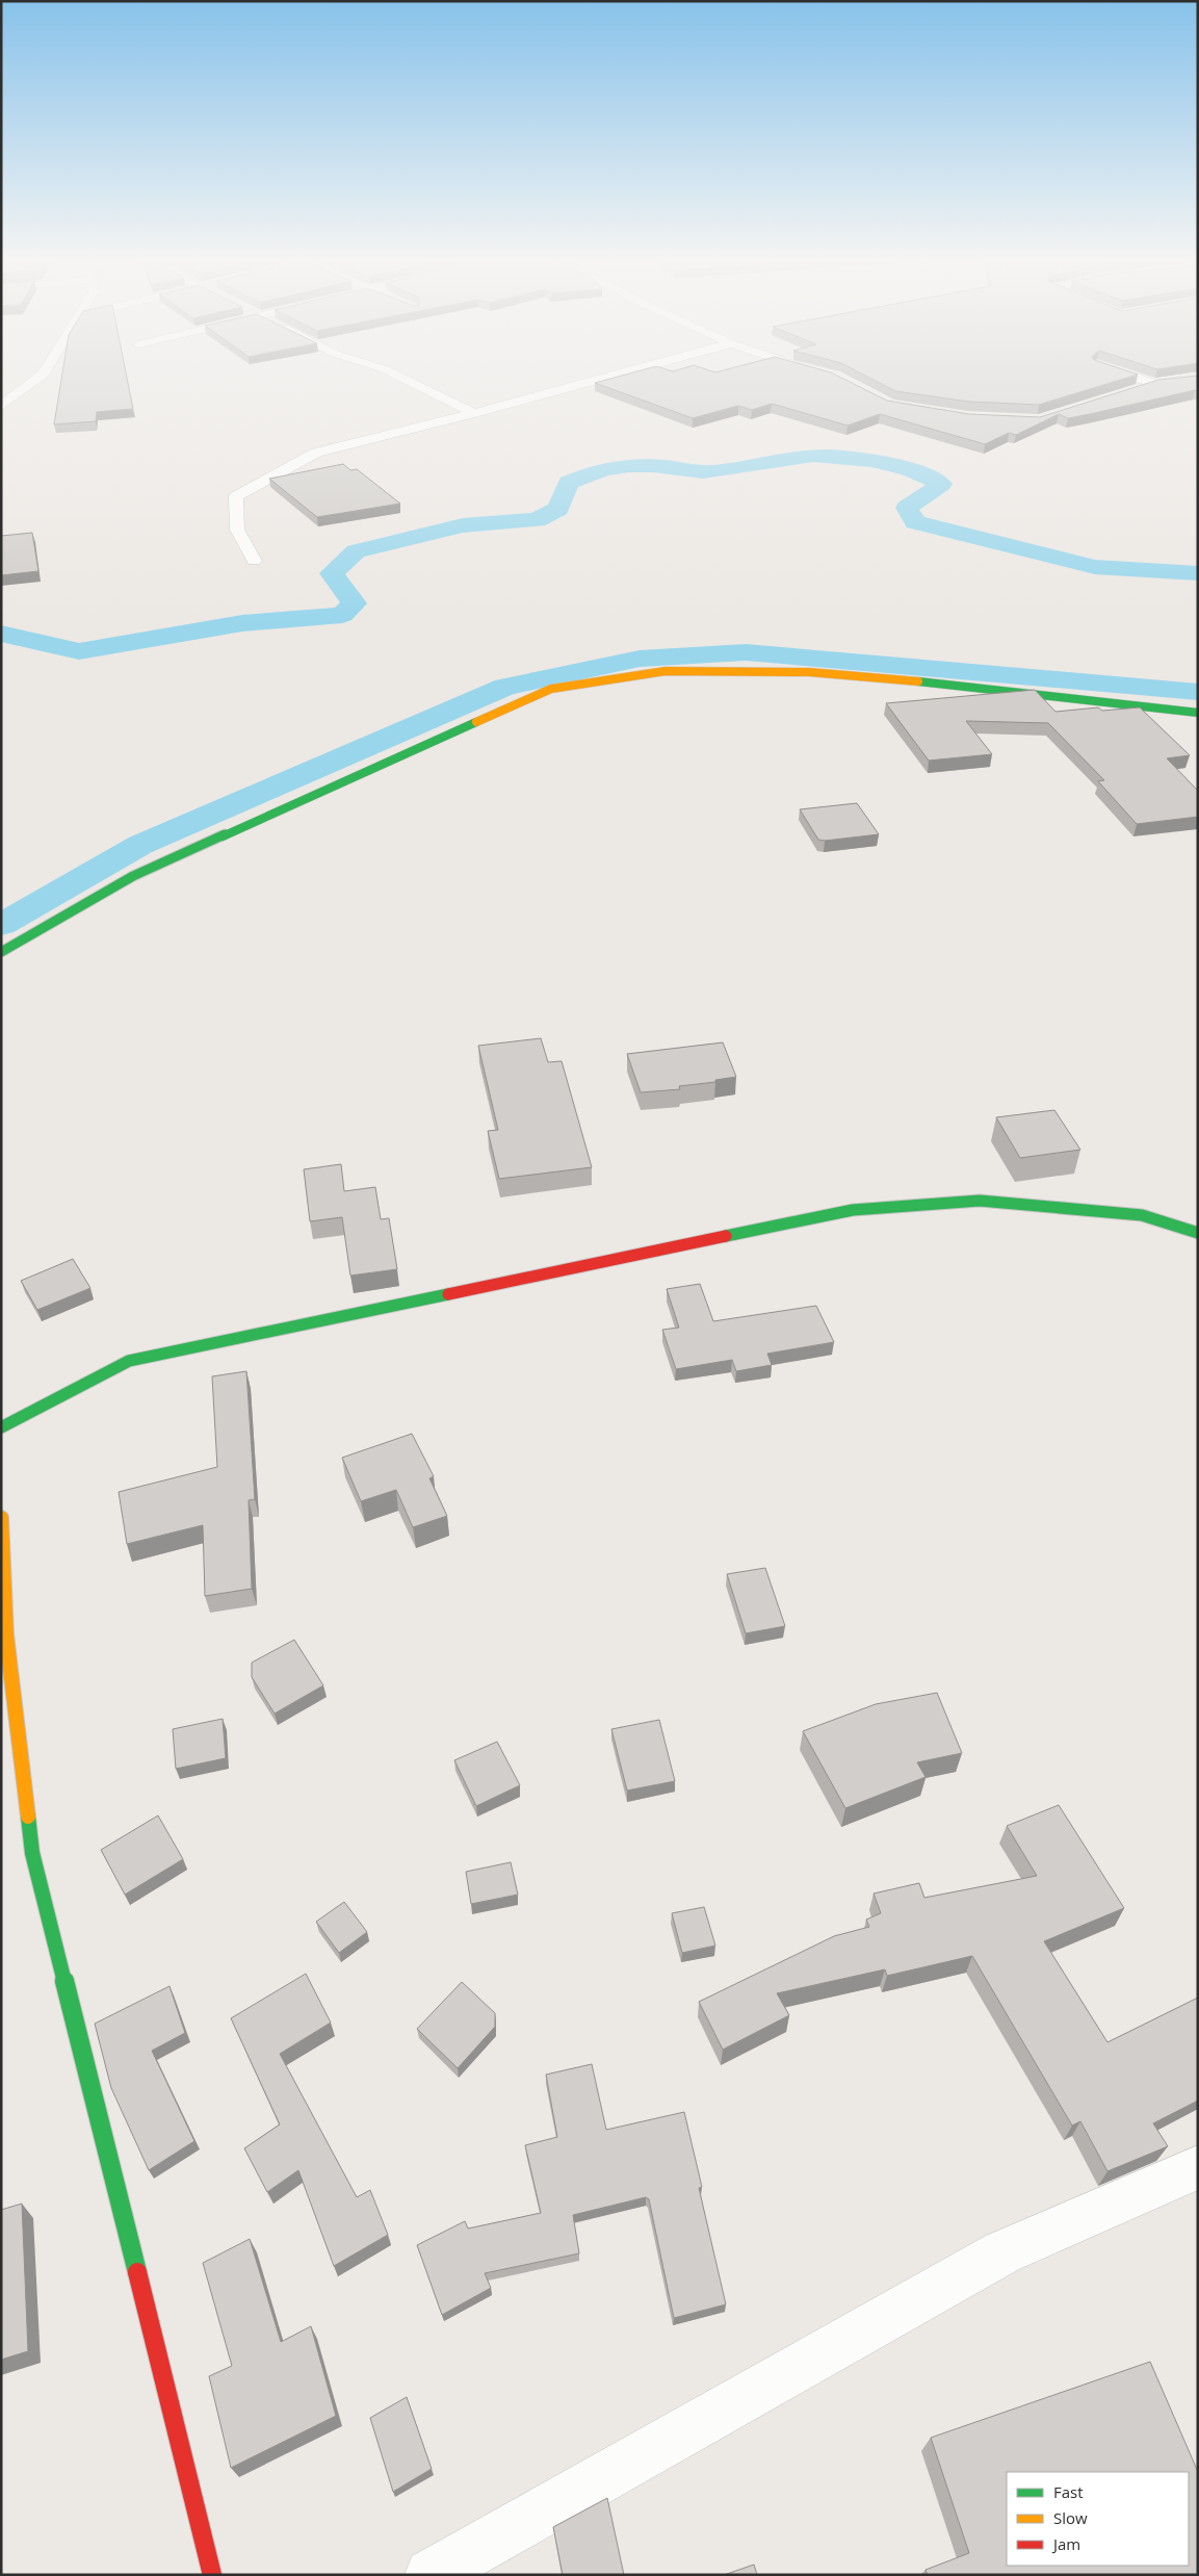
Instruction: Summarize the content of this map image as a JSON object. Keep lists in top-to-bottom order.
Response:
{
  "legend": ["Fast", "Slow", "Jam"]
}
